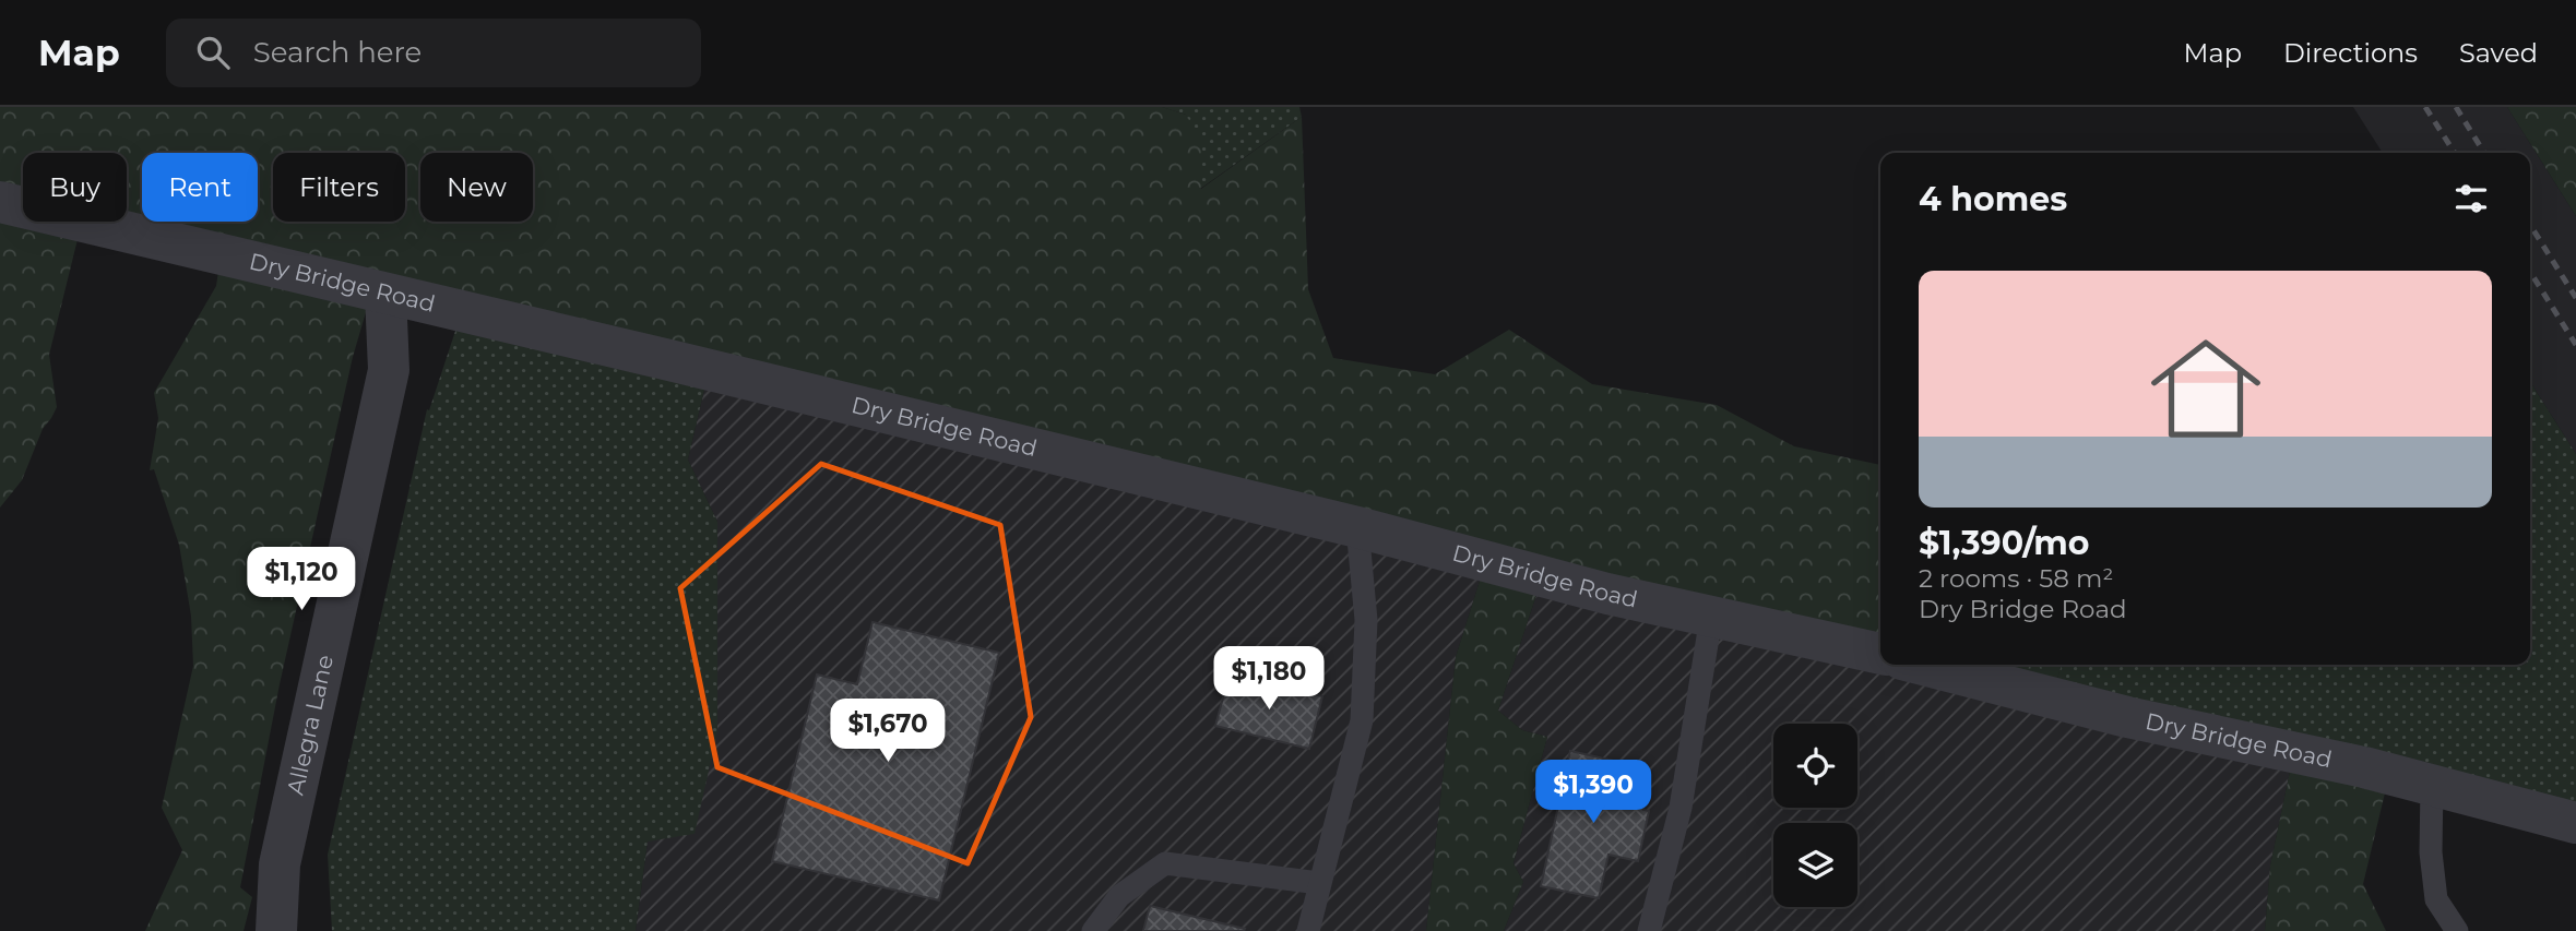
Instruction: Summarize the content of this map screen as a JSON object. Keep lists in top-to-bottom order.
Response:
{
  "streets": {
    "street": ["Dry Bridge Road", "Allegra Lane"]
  },
  "crossings": [
    ["Dry Bridge Road", "Allegra Lane"]
  ],
  "page": {
    "header": "Map",
    "search": "Search here",
    "nav": ["Map", "Directions", "Saved"],
    "chip": [
      "Buy",
      "Rent",
      "Filters",
      "New"
    ],
    "heading": "4 homes",
    "list": [
      {
        "name": "$1,390/mo",
        "note": "2 rooms · 58 m² · Dry Bridge Road"
      }
    ],
    "price": [
      "$1,120",
      "$1,180",
      "$1,670",
      "$1,390"
    ]
  }
}
